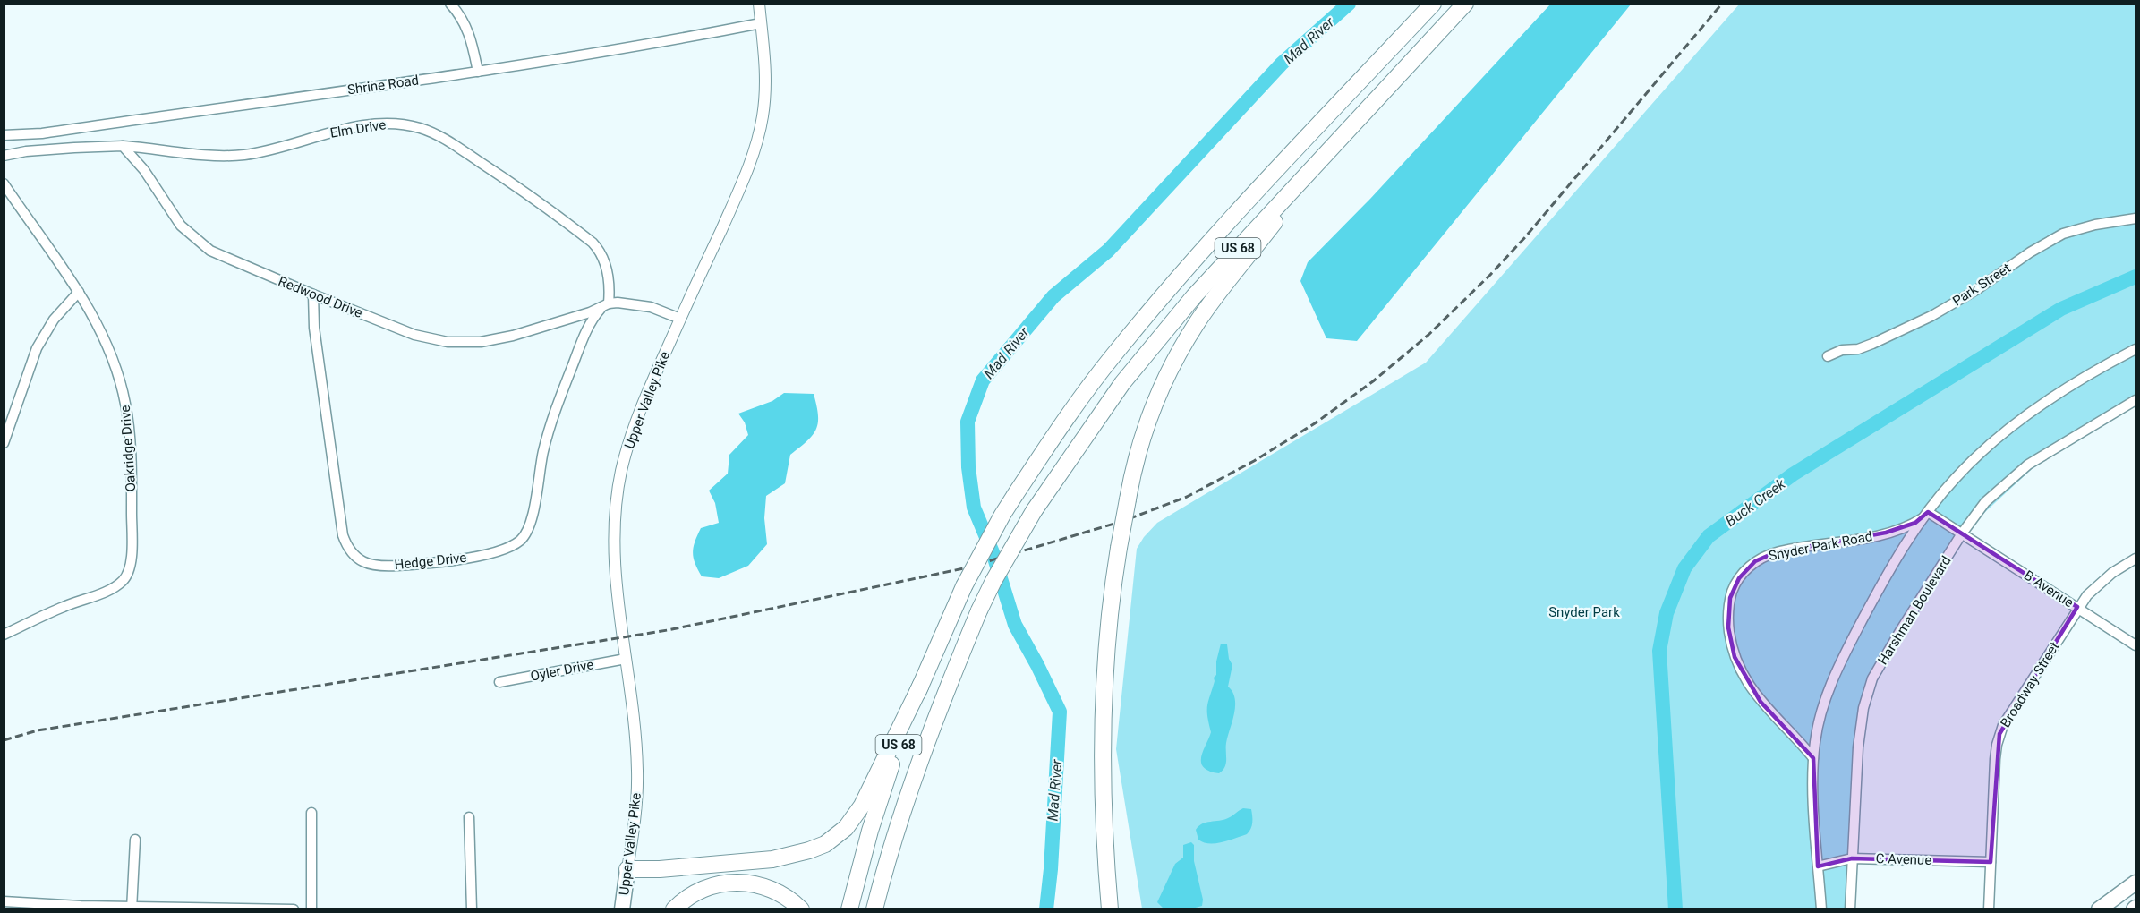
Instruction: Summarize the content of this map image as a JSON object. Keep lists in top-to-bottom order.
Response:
{
  "streets": {
    "highway": ["US 68"],
    "main road": ["Upper Valley Pike"],
    "street": [
      "Shrine Road",
      "Elm Drive",
      "Park Street",
      "Redwood Drive",
      "Oakridge Drive",
      "Snyder Park Road",
      "Hedge Drive",
      "B Avenue",
      "Harshman Boulevard",
      "Oyler Drive",
      "Broadway Street",
      "C Avenue"
    ]
  },
  "crossings": [
    ["Shrine Road", "Upper Valley Pike"],
    ["Elm Drive", "Redwood Drive"],
    ["Elm Drive", "Hedge Drive"],
    ["Redwood Drive", "Upper Valley Pike"],
    ["Redwood Drive", "Hedge Drive"],
    ["Upper Valley Pike", "Oyler Drive"],
    ["Snyder Park Road", "B Avenue"],
    ["Snyder Park Road", "C Avenue"],
    ["B Avenue", "Harshman Boulevard"],
    ["B Avenue", "Broadway Street"],
    ["Harshman Boulevard", "C Avenue"],
    ["Broadway Street", "C Avenue"]
  ],
  "water": ["Mad River", "Buck Creek"],
  "parks": ["Snyder Park"]
}
